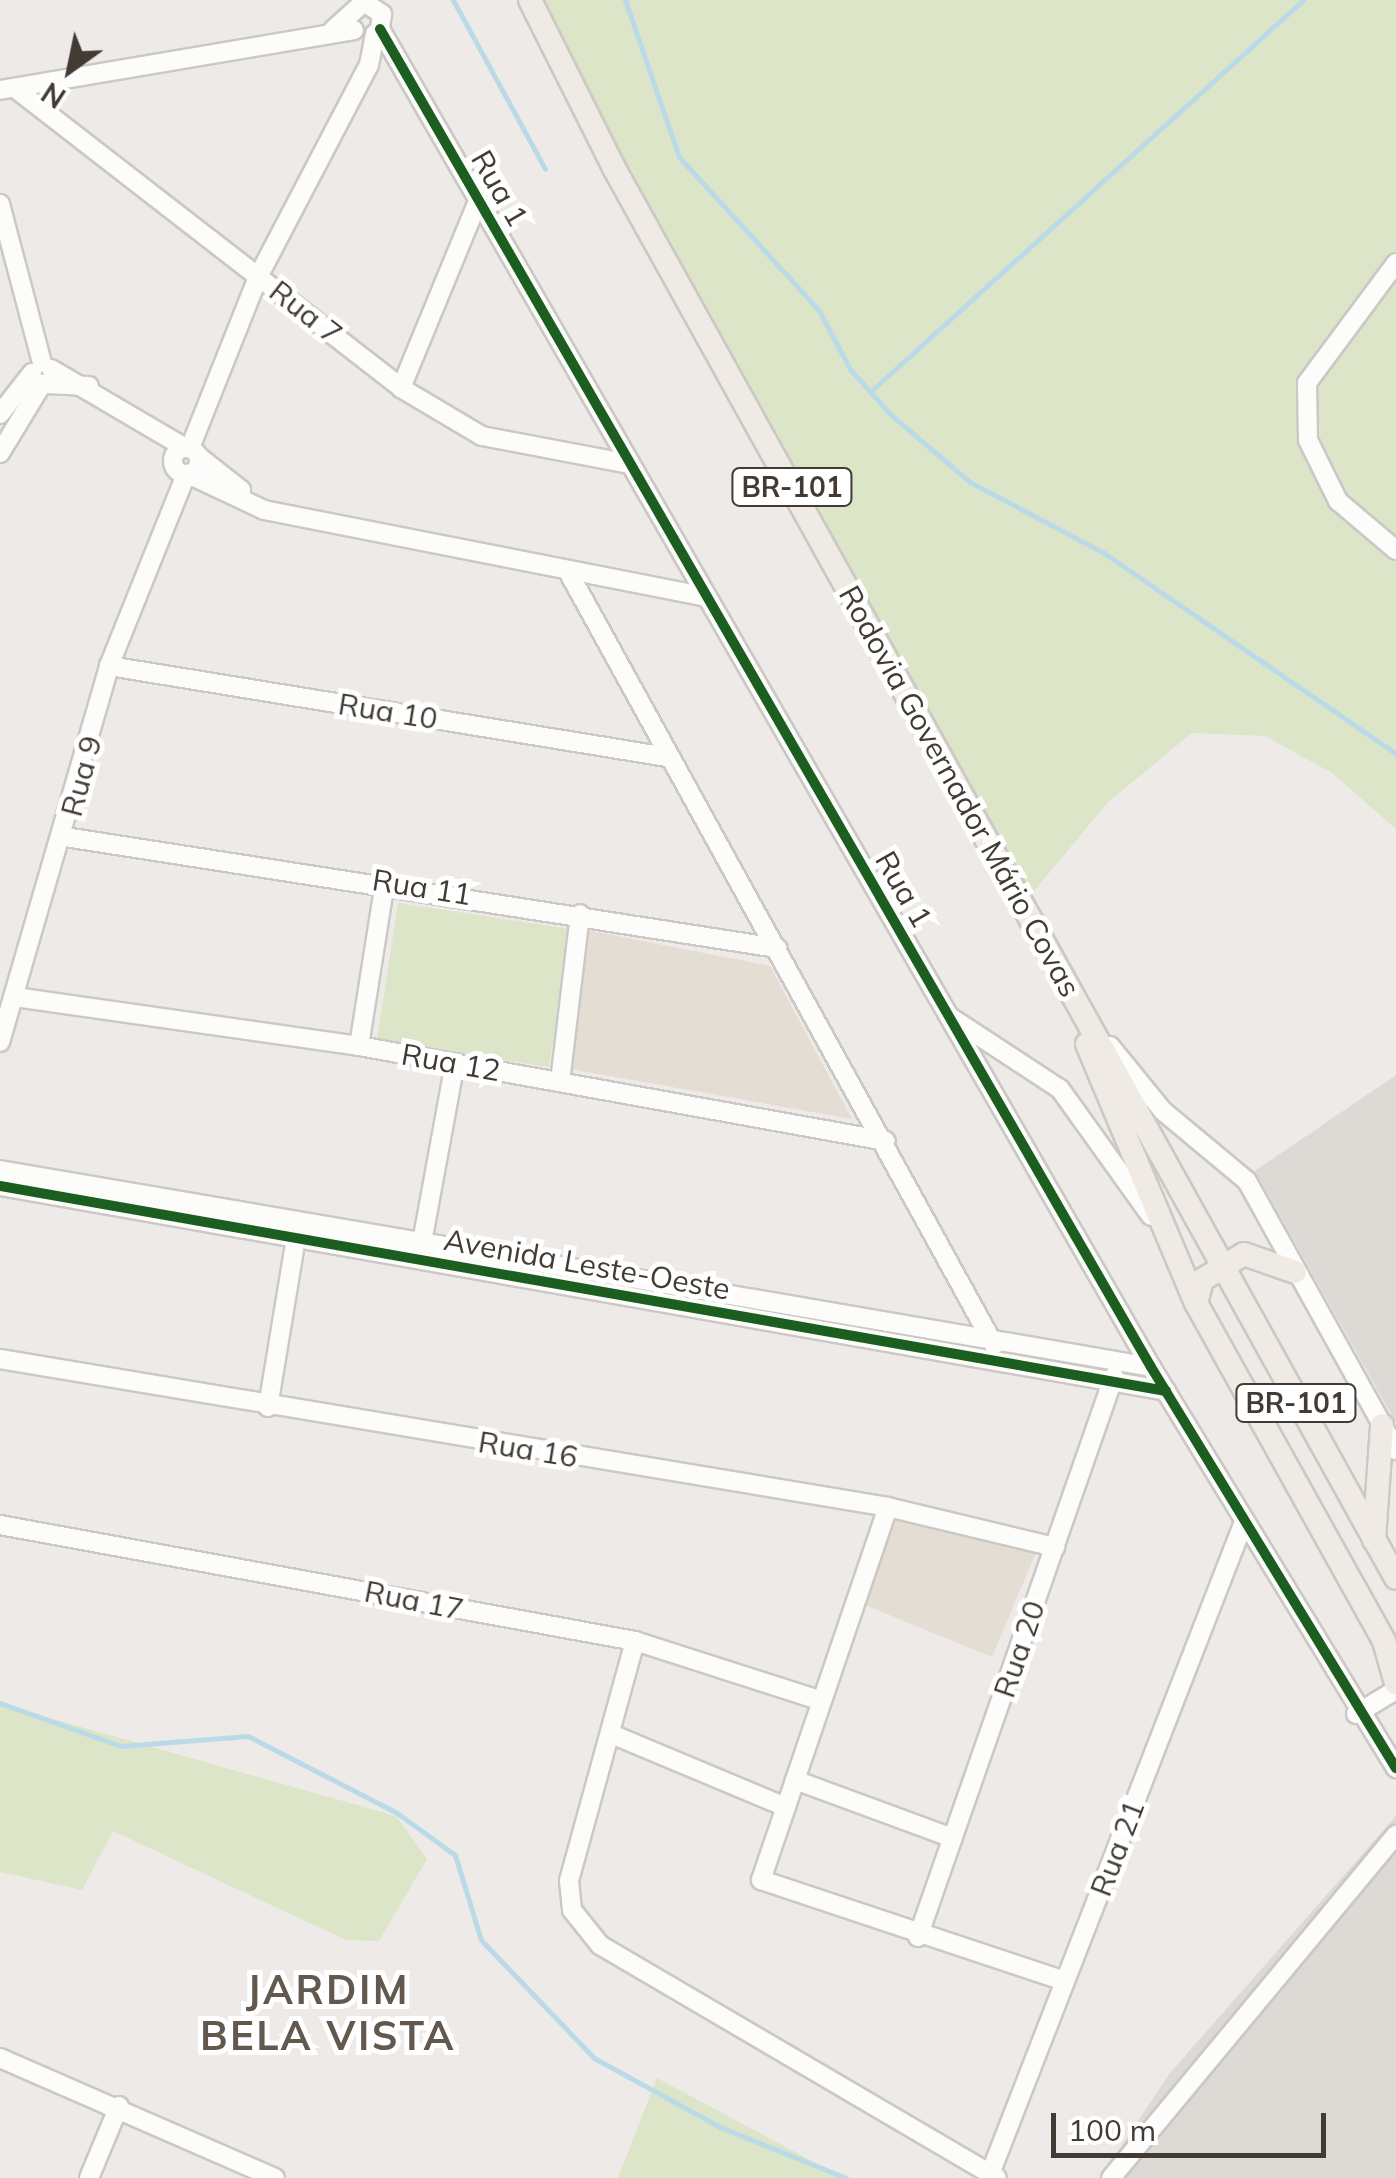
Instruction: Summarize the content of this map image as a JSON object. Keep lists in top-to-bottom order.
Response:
{
  "streets": {
    "main road": ["BR-101", "Rodovia Governador Mário Covas"],
    "street": [
      "Rua 1",
      "Rua 7",
      "Rua 10",
      "Rua 9",
      "Rua 11",
      "Rua 12",
      "Avenida Leste-Oeste",
      "Rua 16",
      "Rua 17",
      "Rua 20",
      "Rua 21"
    ]
  },
  "crossings": [
    ["Rua 1", "Rua 7"],
    ["Rua 1", "Rua 9"],
    ["Rua 1", "Avenida Leste-Oeste"],
    ["Rua 1", "Rua 21"],
    ["Rua 7", "Rua 9"],
    ["Rua 10", "Rua 9"],
    ["Rua 9", "Rua 11"],
    ["Rua 9", "Rua 12"],
    ["Avenida Leste-Oeste", "Rua 20"],
    ["Rua 16", "Rua 20"]
  ],
  "districts": ["JARDIM BELA VISTA"],
  "scale_bar": "100 m",
  "north": "bottom left"
}
